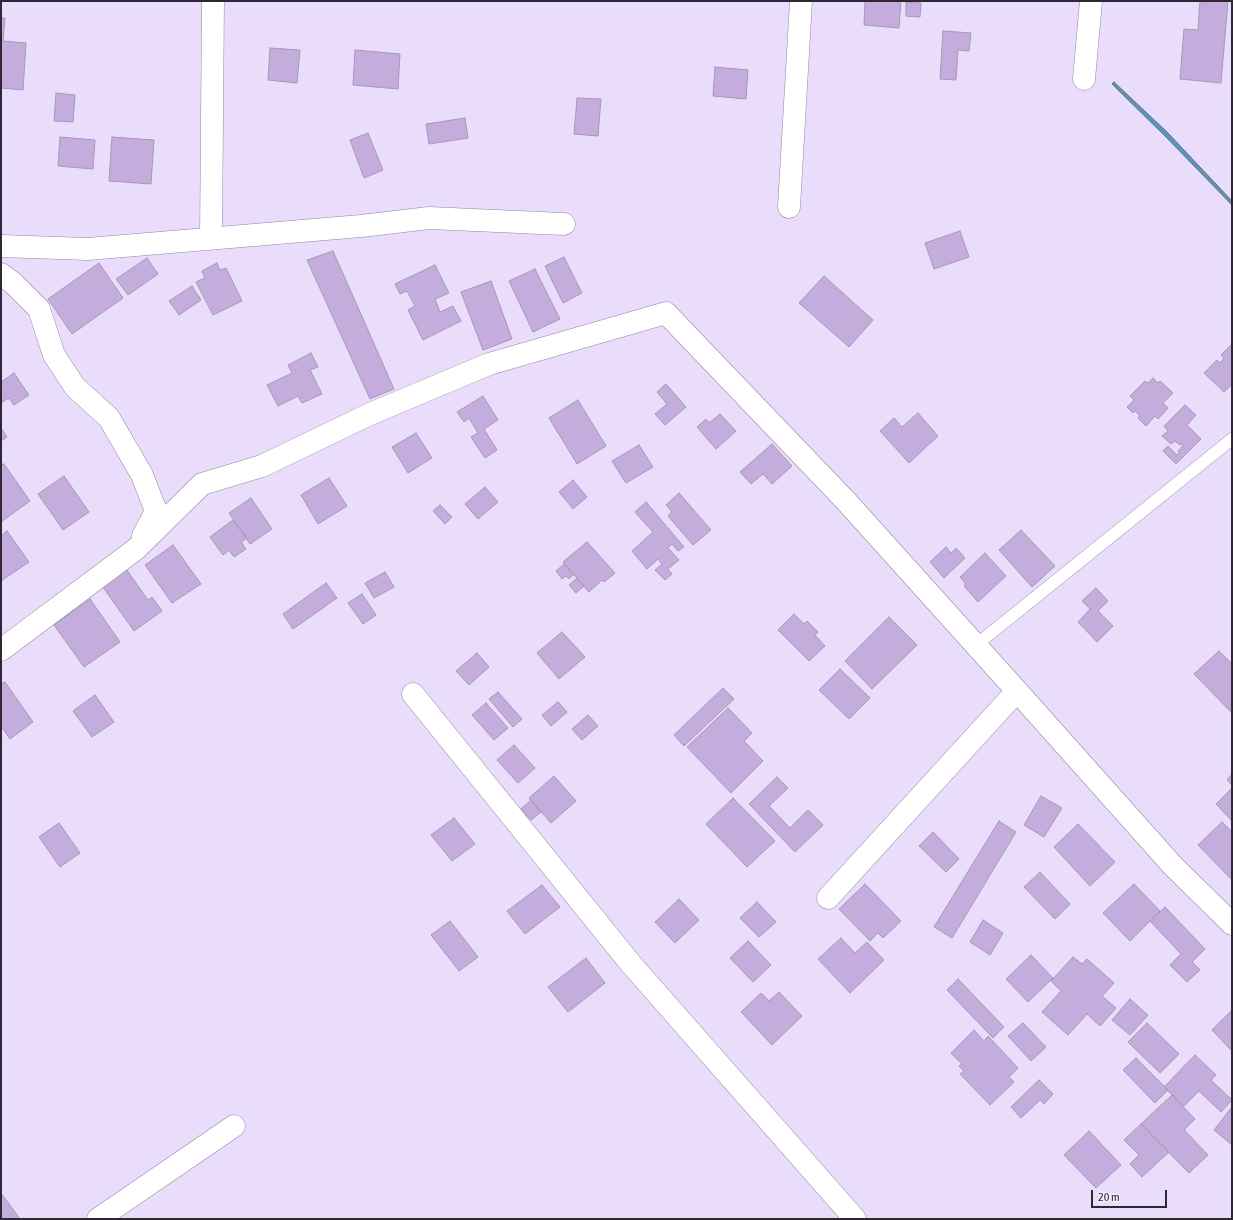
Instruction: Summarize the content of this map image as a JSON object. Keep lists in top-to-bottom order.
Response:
{
  "scale_bar": "20 m"
}
